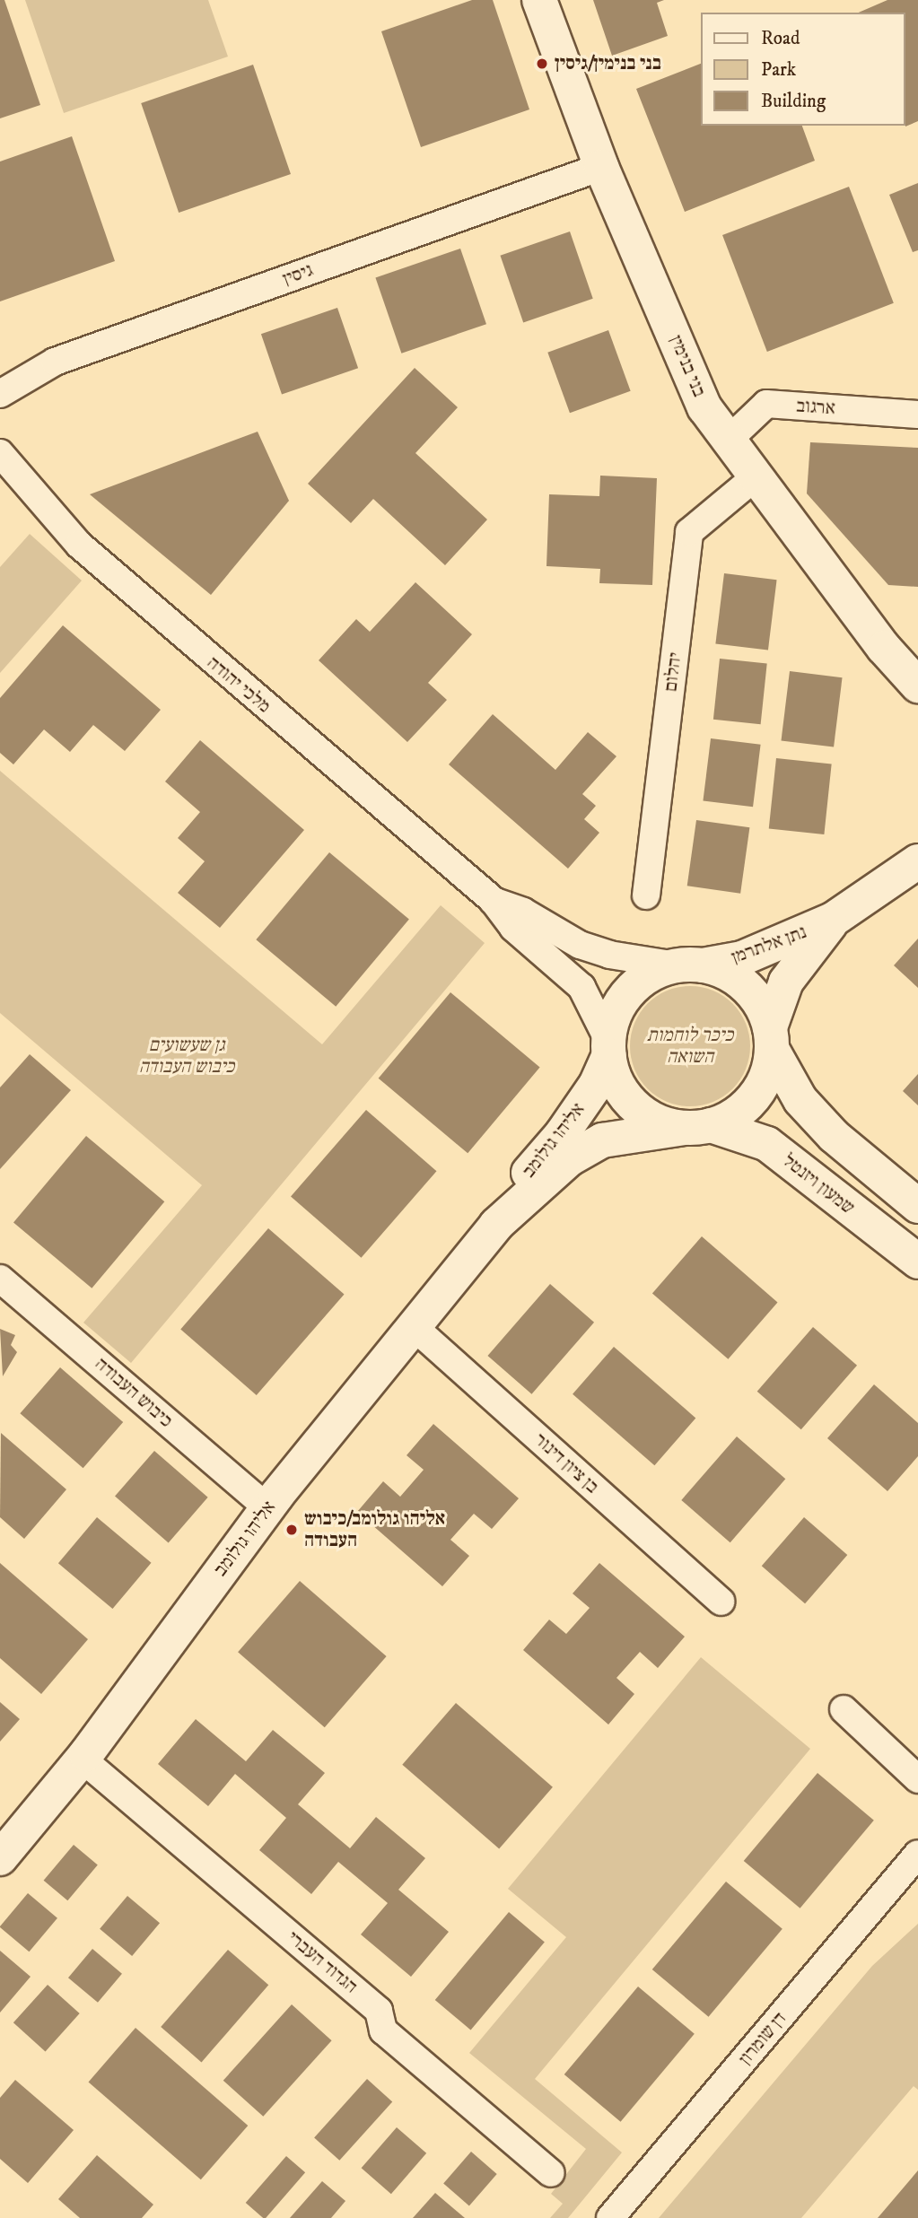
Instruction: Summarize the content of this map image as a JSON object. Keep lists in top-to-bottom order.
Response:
{
  "streets": {
    "street": [
      "גיסין",
      "בני בנימין",
      "ארגוב",
      "יהלום",
      "מלכי יהודה",
      "נתן אלתרמן",
      "אליהו גולומב",
      "שמעון ויזנטל",
      "כיבוש העבודה",
      "בן ציון דינור",
      "הגדוד העברי",
      "דן שומרון"
    ]
  },
  "crossings": [
    ["גיסין", "בני בנימין"],
    ["בני בנימין", "ארגוב"],
    ["בני בנימין", "יהלום"],
    ["מלכי יהודה", "נתן אלתרמן"],
    ["מלכי יהודה", "אליהו גולומב"],
    ["מלכי יהודה", "שמעון ויזנטל"],
    ["נתן אלתרמן", "אליהו גולומב"],
    ["נתן אלתרמן", "שמעון ויזנטל"],
    ["אליהו גולומב", "שמעון ויזנטל"],
    ["אליהו גולומב", "כיבוש העבודה"],
    ["אליהו גולומב", "בן ציון דינור"],
    ["אליהו גולומב", "הגדוד העברי"]
  ],
  "parks": ["כיכר לוחמות השואה", "גן שעשועים כיבוש העבודה"],
  "places": ["בני בנימין/גיסין", "אליהו גולומב/כיבוש העבודה"],
  "legend": ["Road", "Park", "Building"]
}
